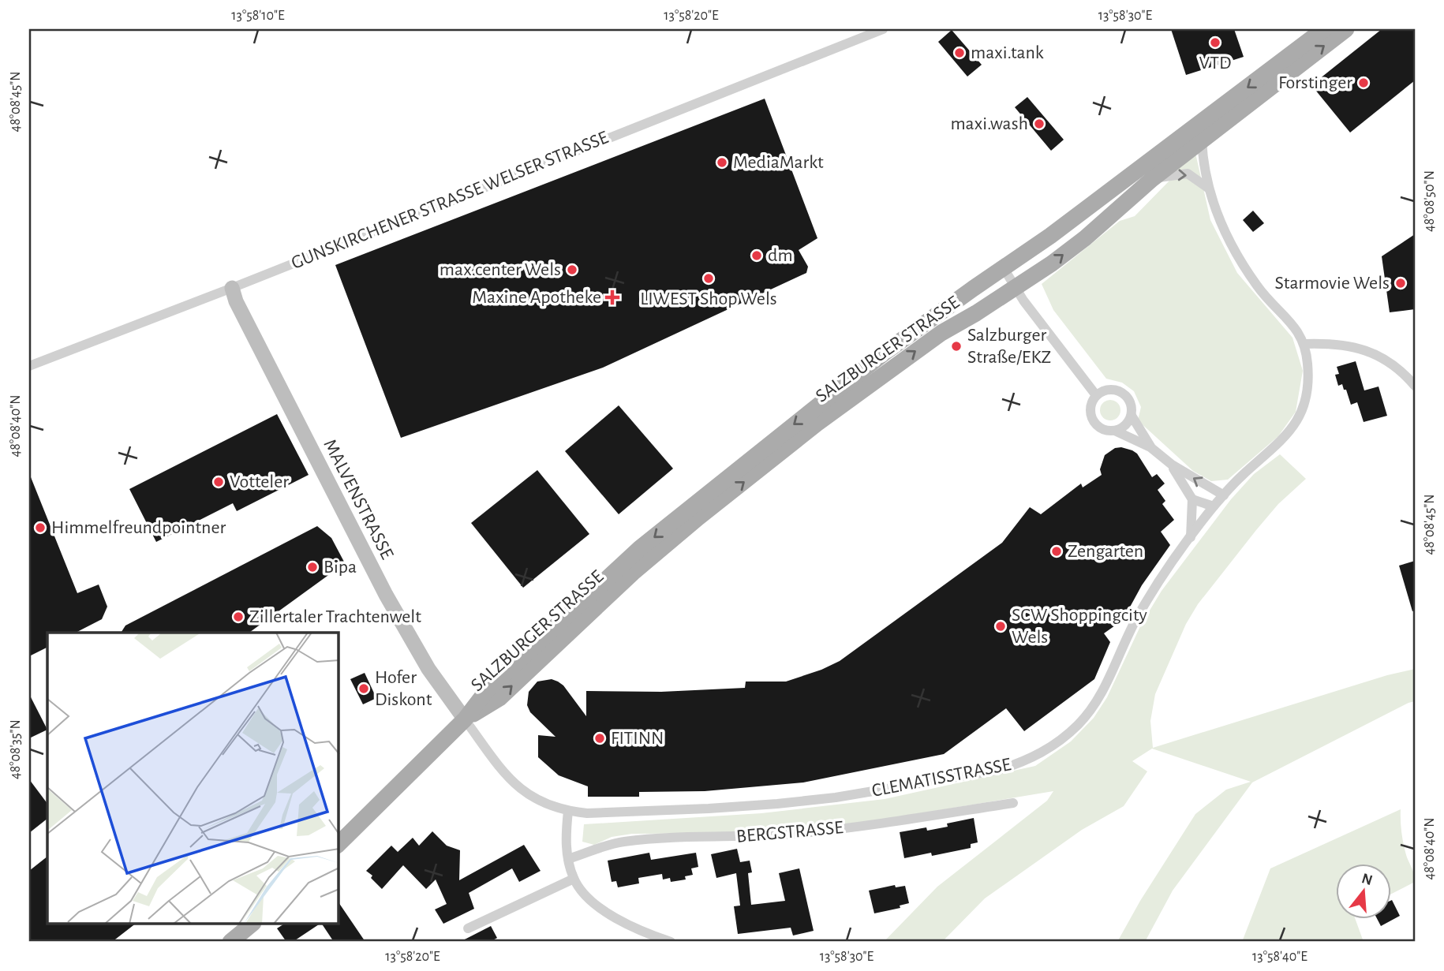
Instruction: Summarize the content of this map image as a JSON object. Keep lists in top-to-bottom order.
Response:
{
  "streets": {
    "main road": ["SALZBURGER STRASSE"],
    "street": [
      "GUNSKIRCHENER STRASSE WELSER STRASSE",
      "MALVENSTRASSE",
      "CLEMATISSTRASSE",
      "BERGSTRASSE"
    ]
  },
  "crossings": [
    ["GUNSKIRCHENER STRASSE WELSER STRASSE", "MALVENSTRASSE"],
    ["SALZBURGER STRASSE", "MALVENSTRASSE"],
    ["SALZBURGER STRASSE", "CLEMATISSTRASSE"],
    ["MALVENSTRASSE", "CLEMATISSTRASSE"]
  ],
  "places": {
    "other": [
      "VTD",
      "maxi.tank",
      "Forstinger",
      "maxi.wash",
      "MediaMarkt",
      "dm",
      "max.center Wels",
      "LIWEST Shop Wels",
      "Starmovie Wels",
      "Salzburger Straße/EKZ",
      "Votteler",
      "Himmelfreundpointner",
      "Zengarten",
      "Bipa",
      "Zillertaler Trachtenwelt",
      "SCW Shoppingcity Wels",
      "Hofer Diskont",
      "FITINN"
    ],
    "health": ["Maxine Apotheke"]
  },
  "north": "top",
  "coordinates": [
    "13°58'10\"E",
    "13°58'20\"E",
    "13°58'30\"E",
    "48°08'45\"N",
    "48°08'50\"N",
    "48°08'40\"N",
    "48°08'35\"N",
    "13°58'40\"E"
  ]
}
